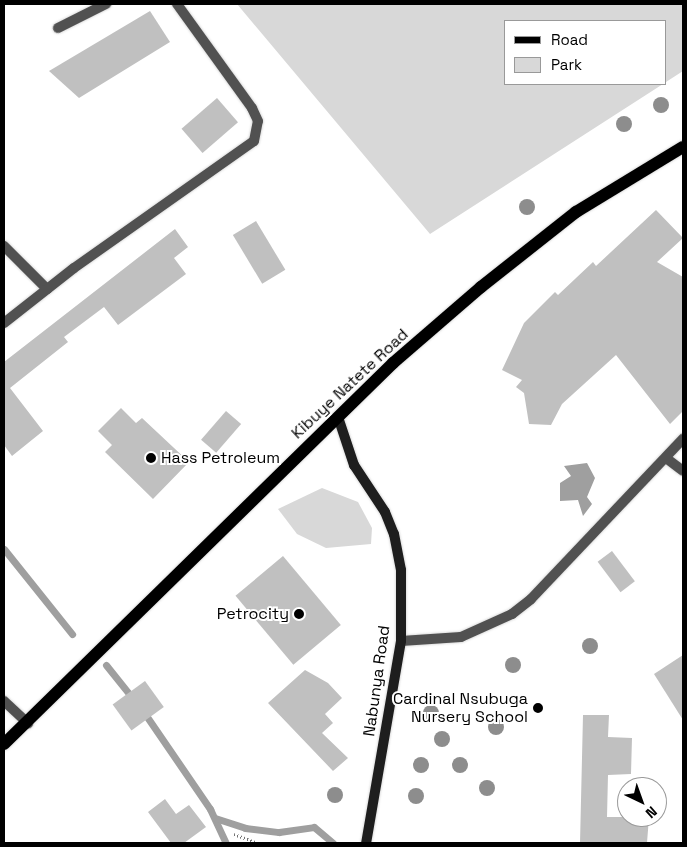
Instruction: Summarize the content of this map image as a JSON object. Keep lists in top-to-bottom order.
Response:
{
  "streets": {
    "main road": ["Kibuye Natete Road", "Nabunya Road"]
  },
  "crossings": [
    ["Kibuye Natete Road", "Nabunya Road"]
  ],
  "places": ["Hass Petroleum", "Petrocity", "Cardinal Nsubuga Nursery School"],
  "legend": ["Road", "Park"],
  "north": "bottom right"
}
